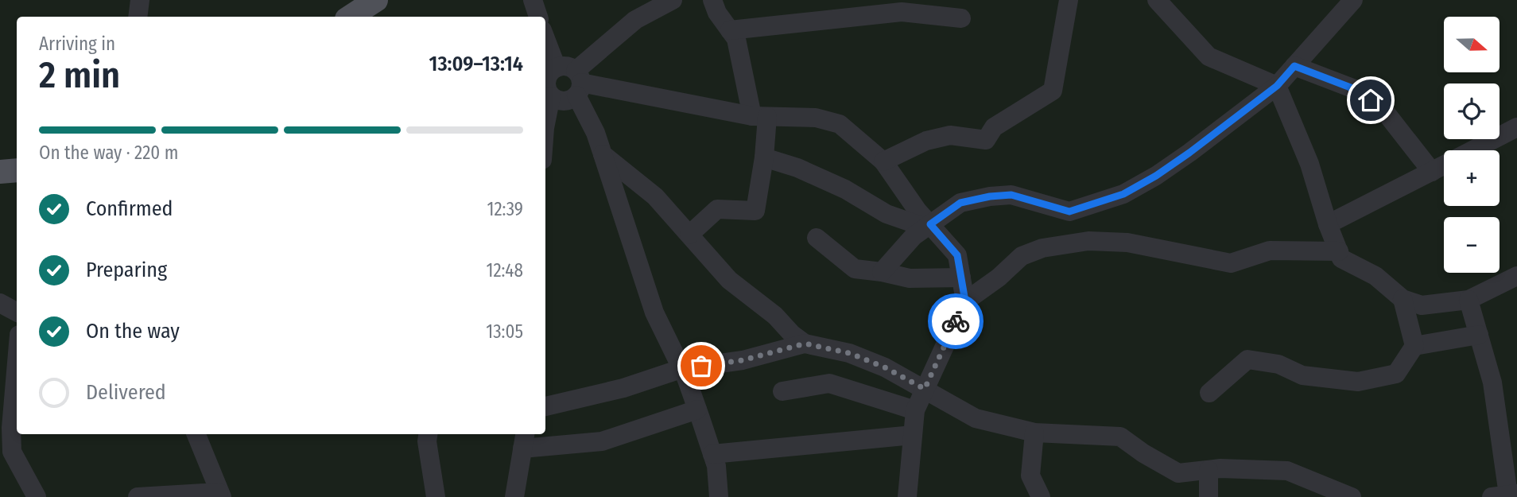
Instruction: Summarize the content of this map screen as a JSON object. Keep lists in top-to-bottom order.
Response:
{
  "north": "right",
  "page": {
    "map_buttons": ["+", "−"],
    "heading": ["2 min", "Arriving in", "13:09–13:14"],
    "bar": "On the way · 220 m",
    "list": [
      ["Confirmed", "12:39"],
      ["Preparing", "12:48"],
      ["On the way", "13:05"],
      "Delivered"
    ]
  }
}
